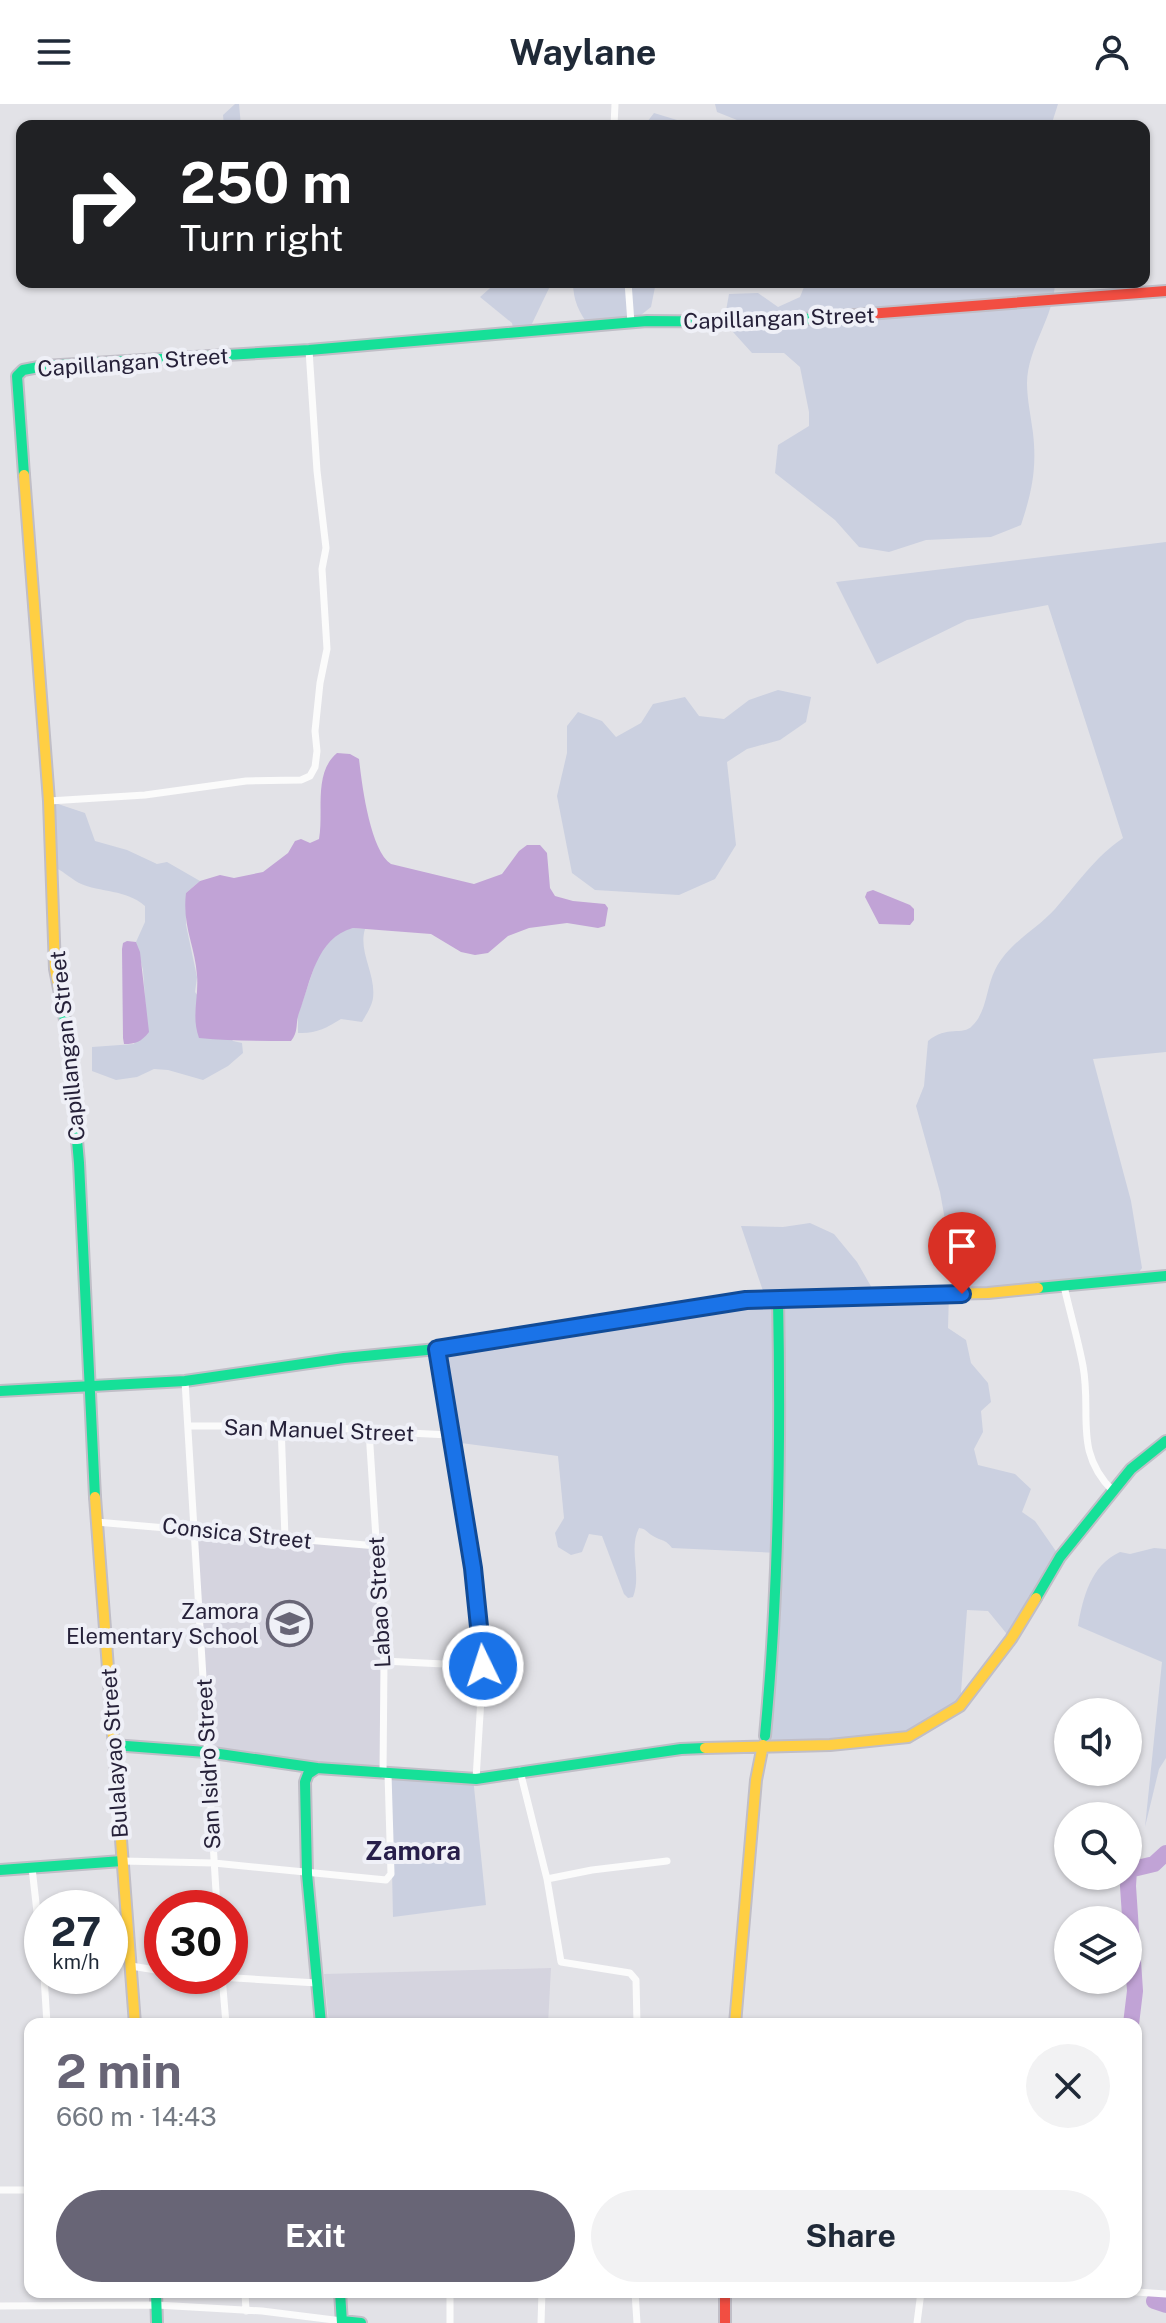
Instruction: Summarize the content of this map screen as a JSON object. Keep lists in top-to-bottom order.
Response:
{
  "streets": {
    "street": [
      "Capillangan Street",
      "San Manuel Street",
      "Consica Street",
      "Labao Street",
      "Bulalayao Street",
      "San Isidro Street"
    ]
  },
  "crossings": [
    ["Capillangan Street", "Bulalayao Street"],
    ["San Manuel Street", "Labao Street"],
    ["San Manuel Street", "San Isidro Street"],
    ["Consica Street", "Labao Street"],
    ["Consica Street", "Bulalayao Street"],
    ["Consica Street", "San Isidro Street"]
  ],
  "districts": ["Zamora"],
  "places": {
    "school or university": ["Zamora Elementary School"]
  },
  "page": {
    "header": "Waylane",
    "turn": ["250 m", "Turn right"],
    "speed": "27 km/h",
    "limit": "30",
    "heading": ["2 min", "660 m · 14:43"],
    "buttons": ["Exit", "Share"]
  }
}
